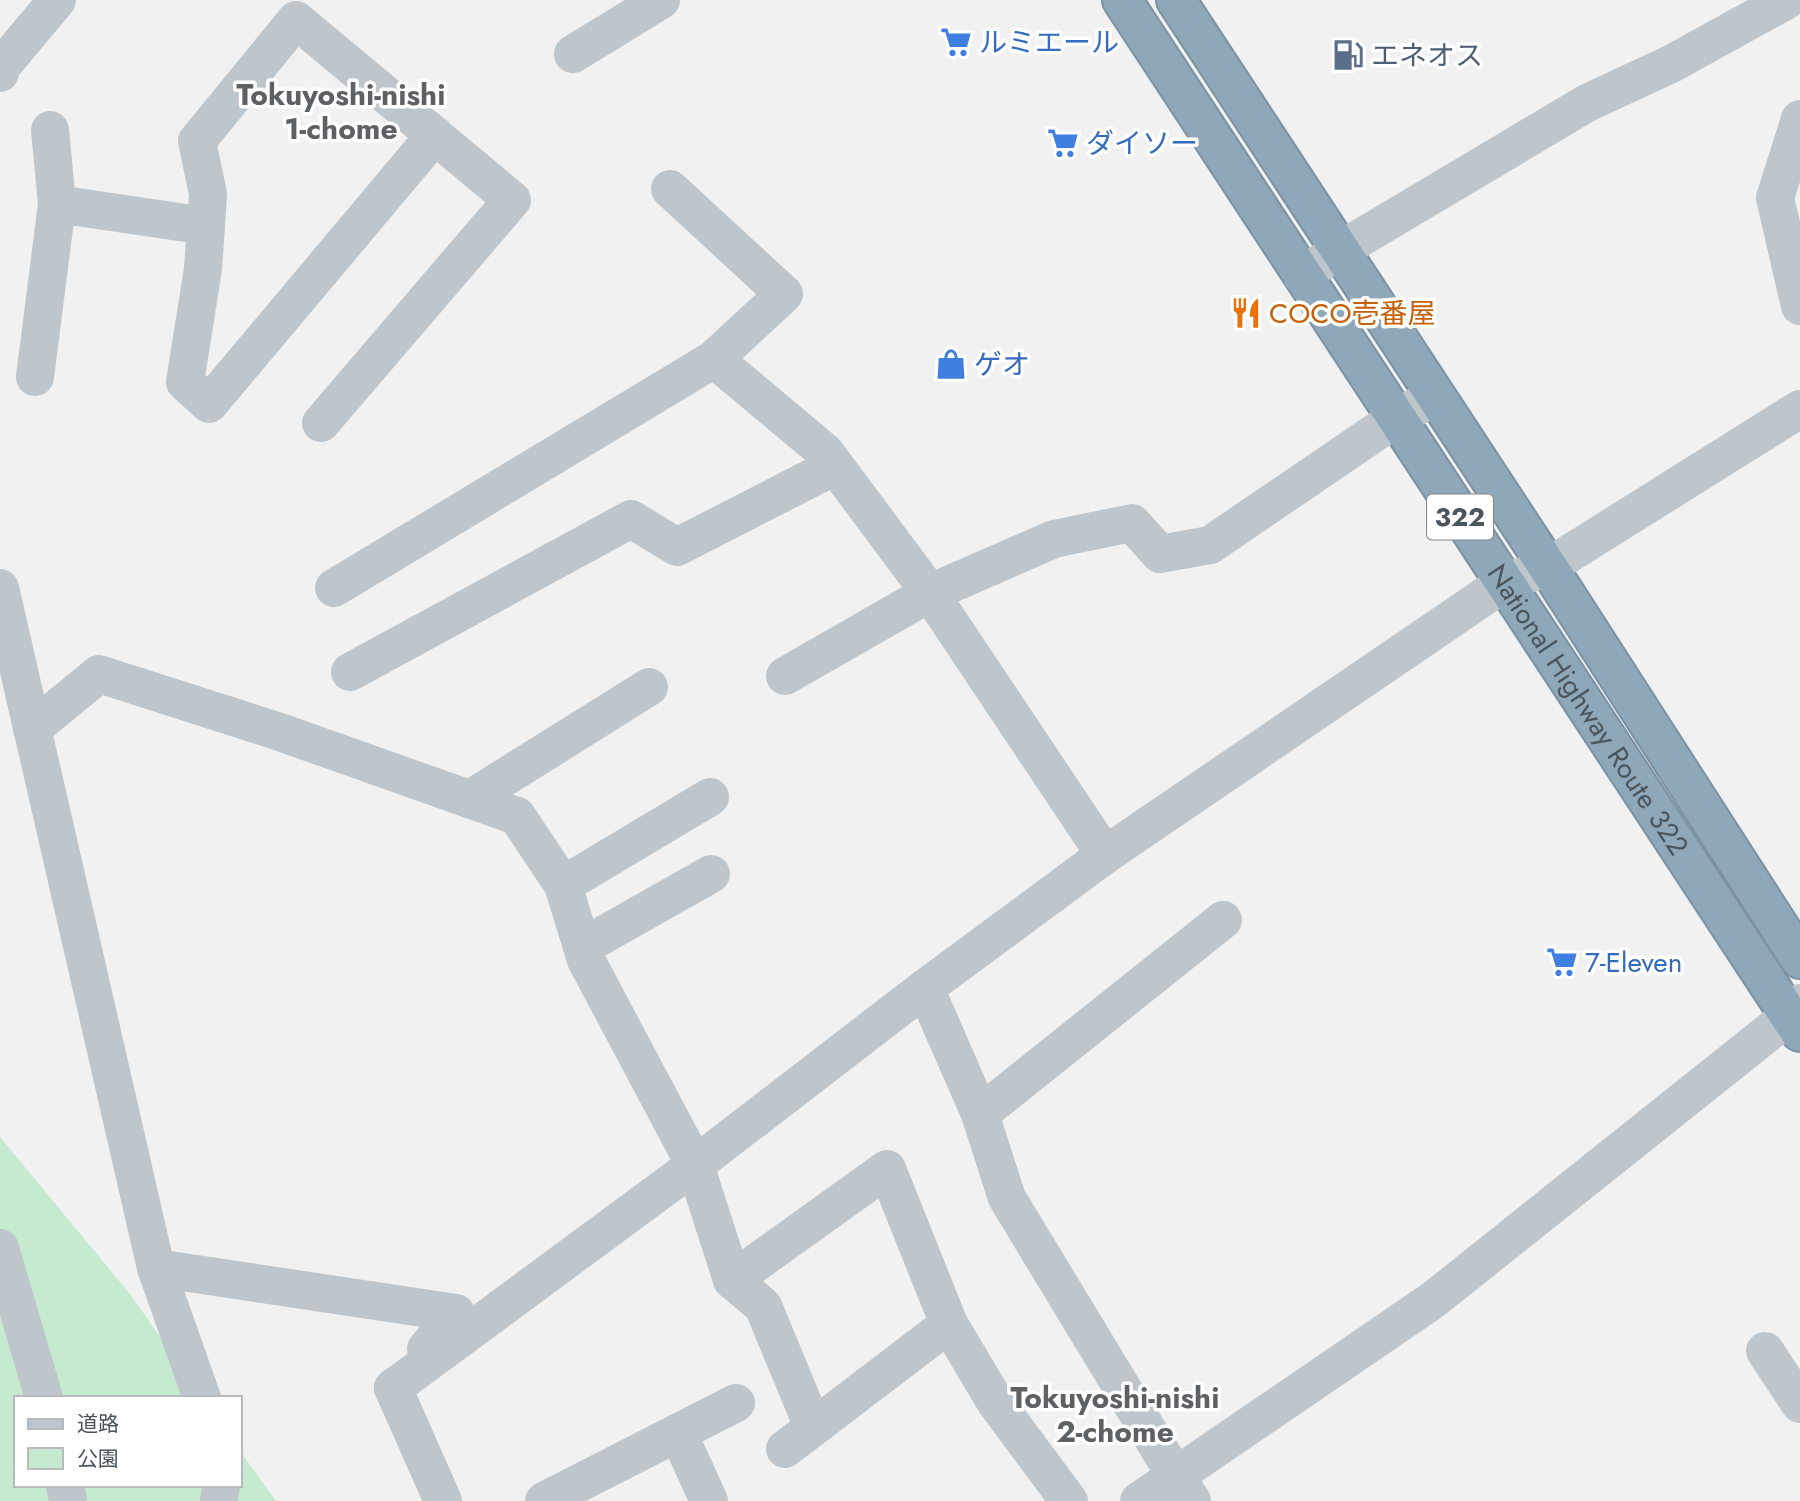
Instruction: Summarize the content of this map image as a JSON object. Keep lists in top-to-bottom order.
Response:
{
  "streets": {
    "highway": ["322", "National Highway Route 322"]
  },
  "districts": ["Tokuyoshi-nishi 1-chome", "Tokuyoshi-nishi 2-chome"],
  "places": {
    "supermarket": ["ルミエール", "ダイソー", "7-Eleven"],
    "fuel station": ["エネオス"],
    "restaurant": ["COCO壱番屋"],
    "shop": ["ゲオ"]
  },
  "legend": ["道路", "公園"]
}
